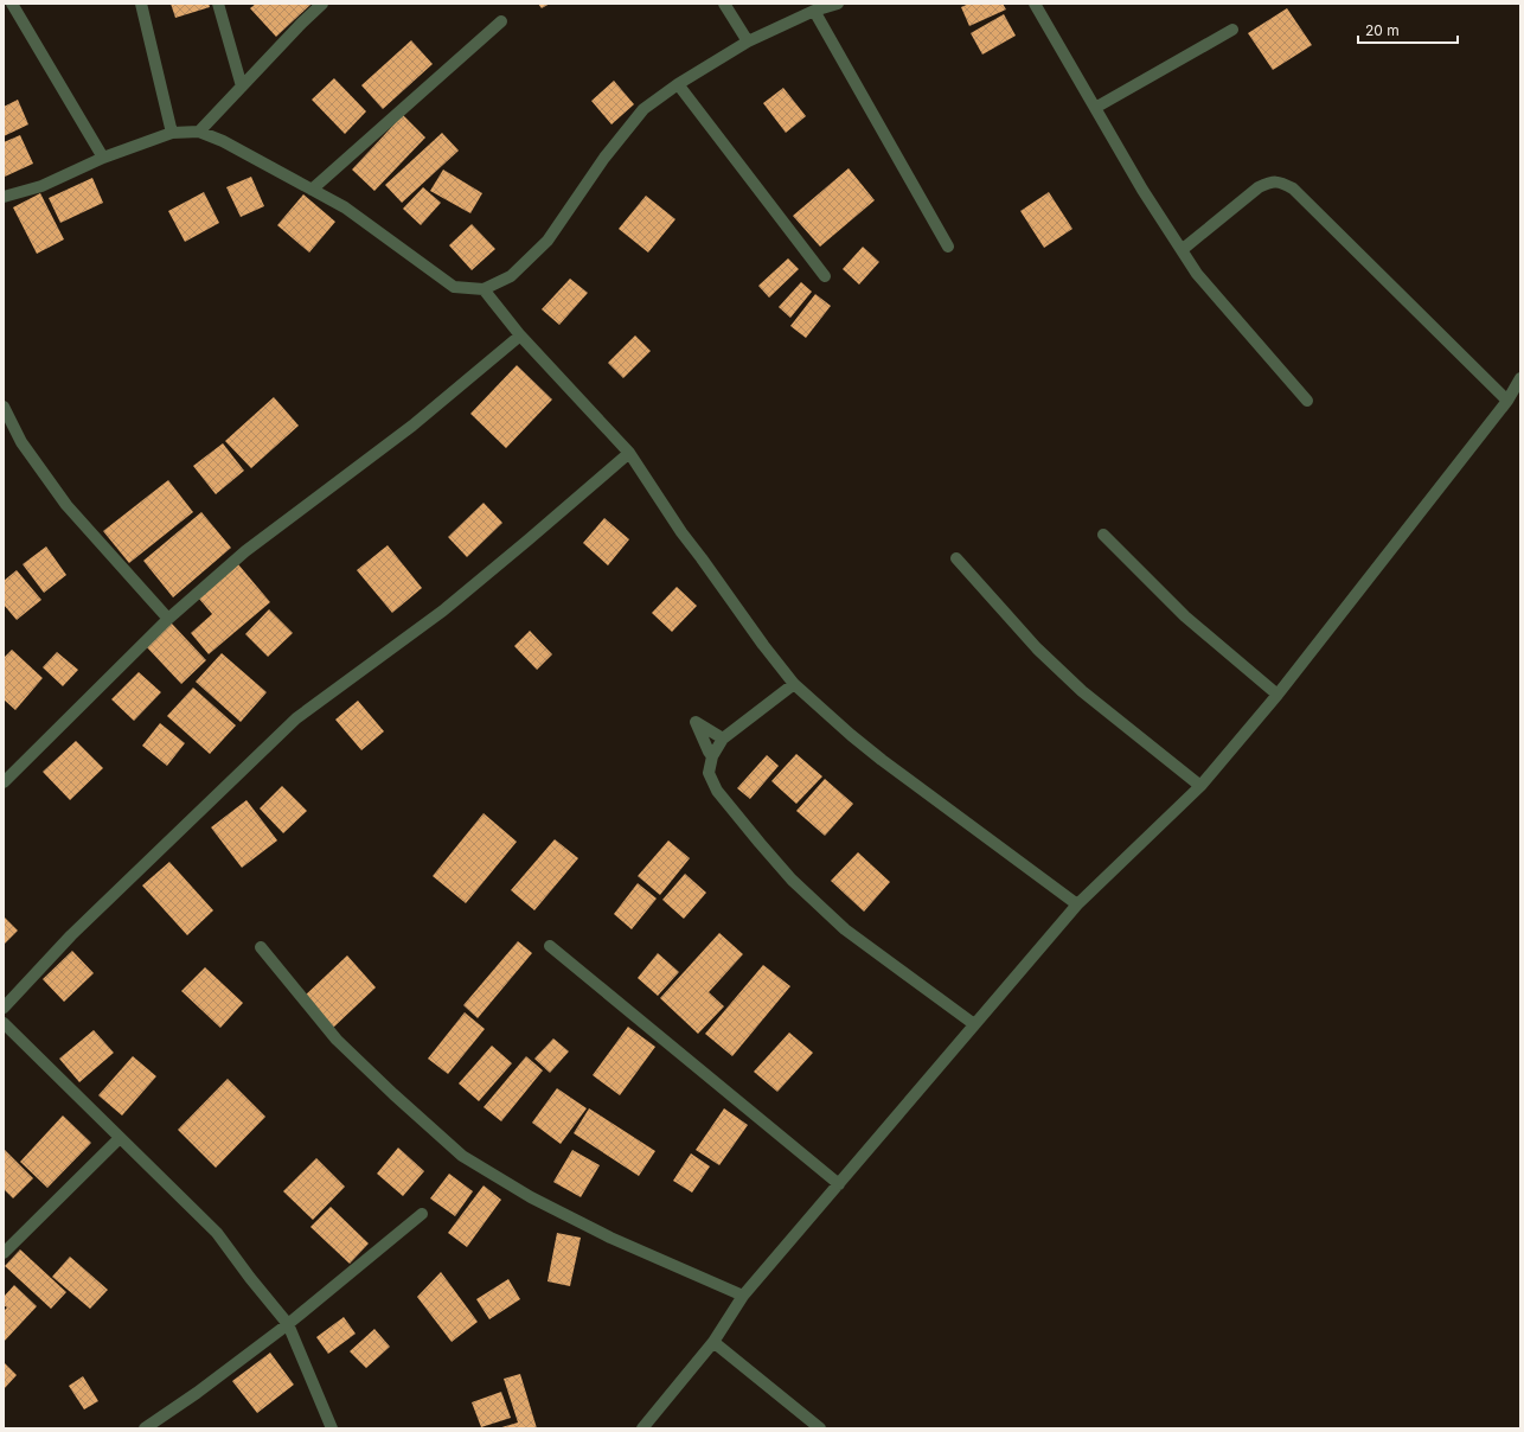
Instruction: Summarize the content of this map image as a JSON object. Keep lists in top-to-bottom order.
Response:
{
  "scale_bar": "20 m"
}
